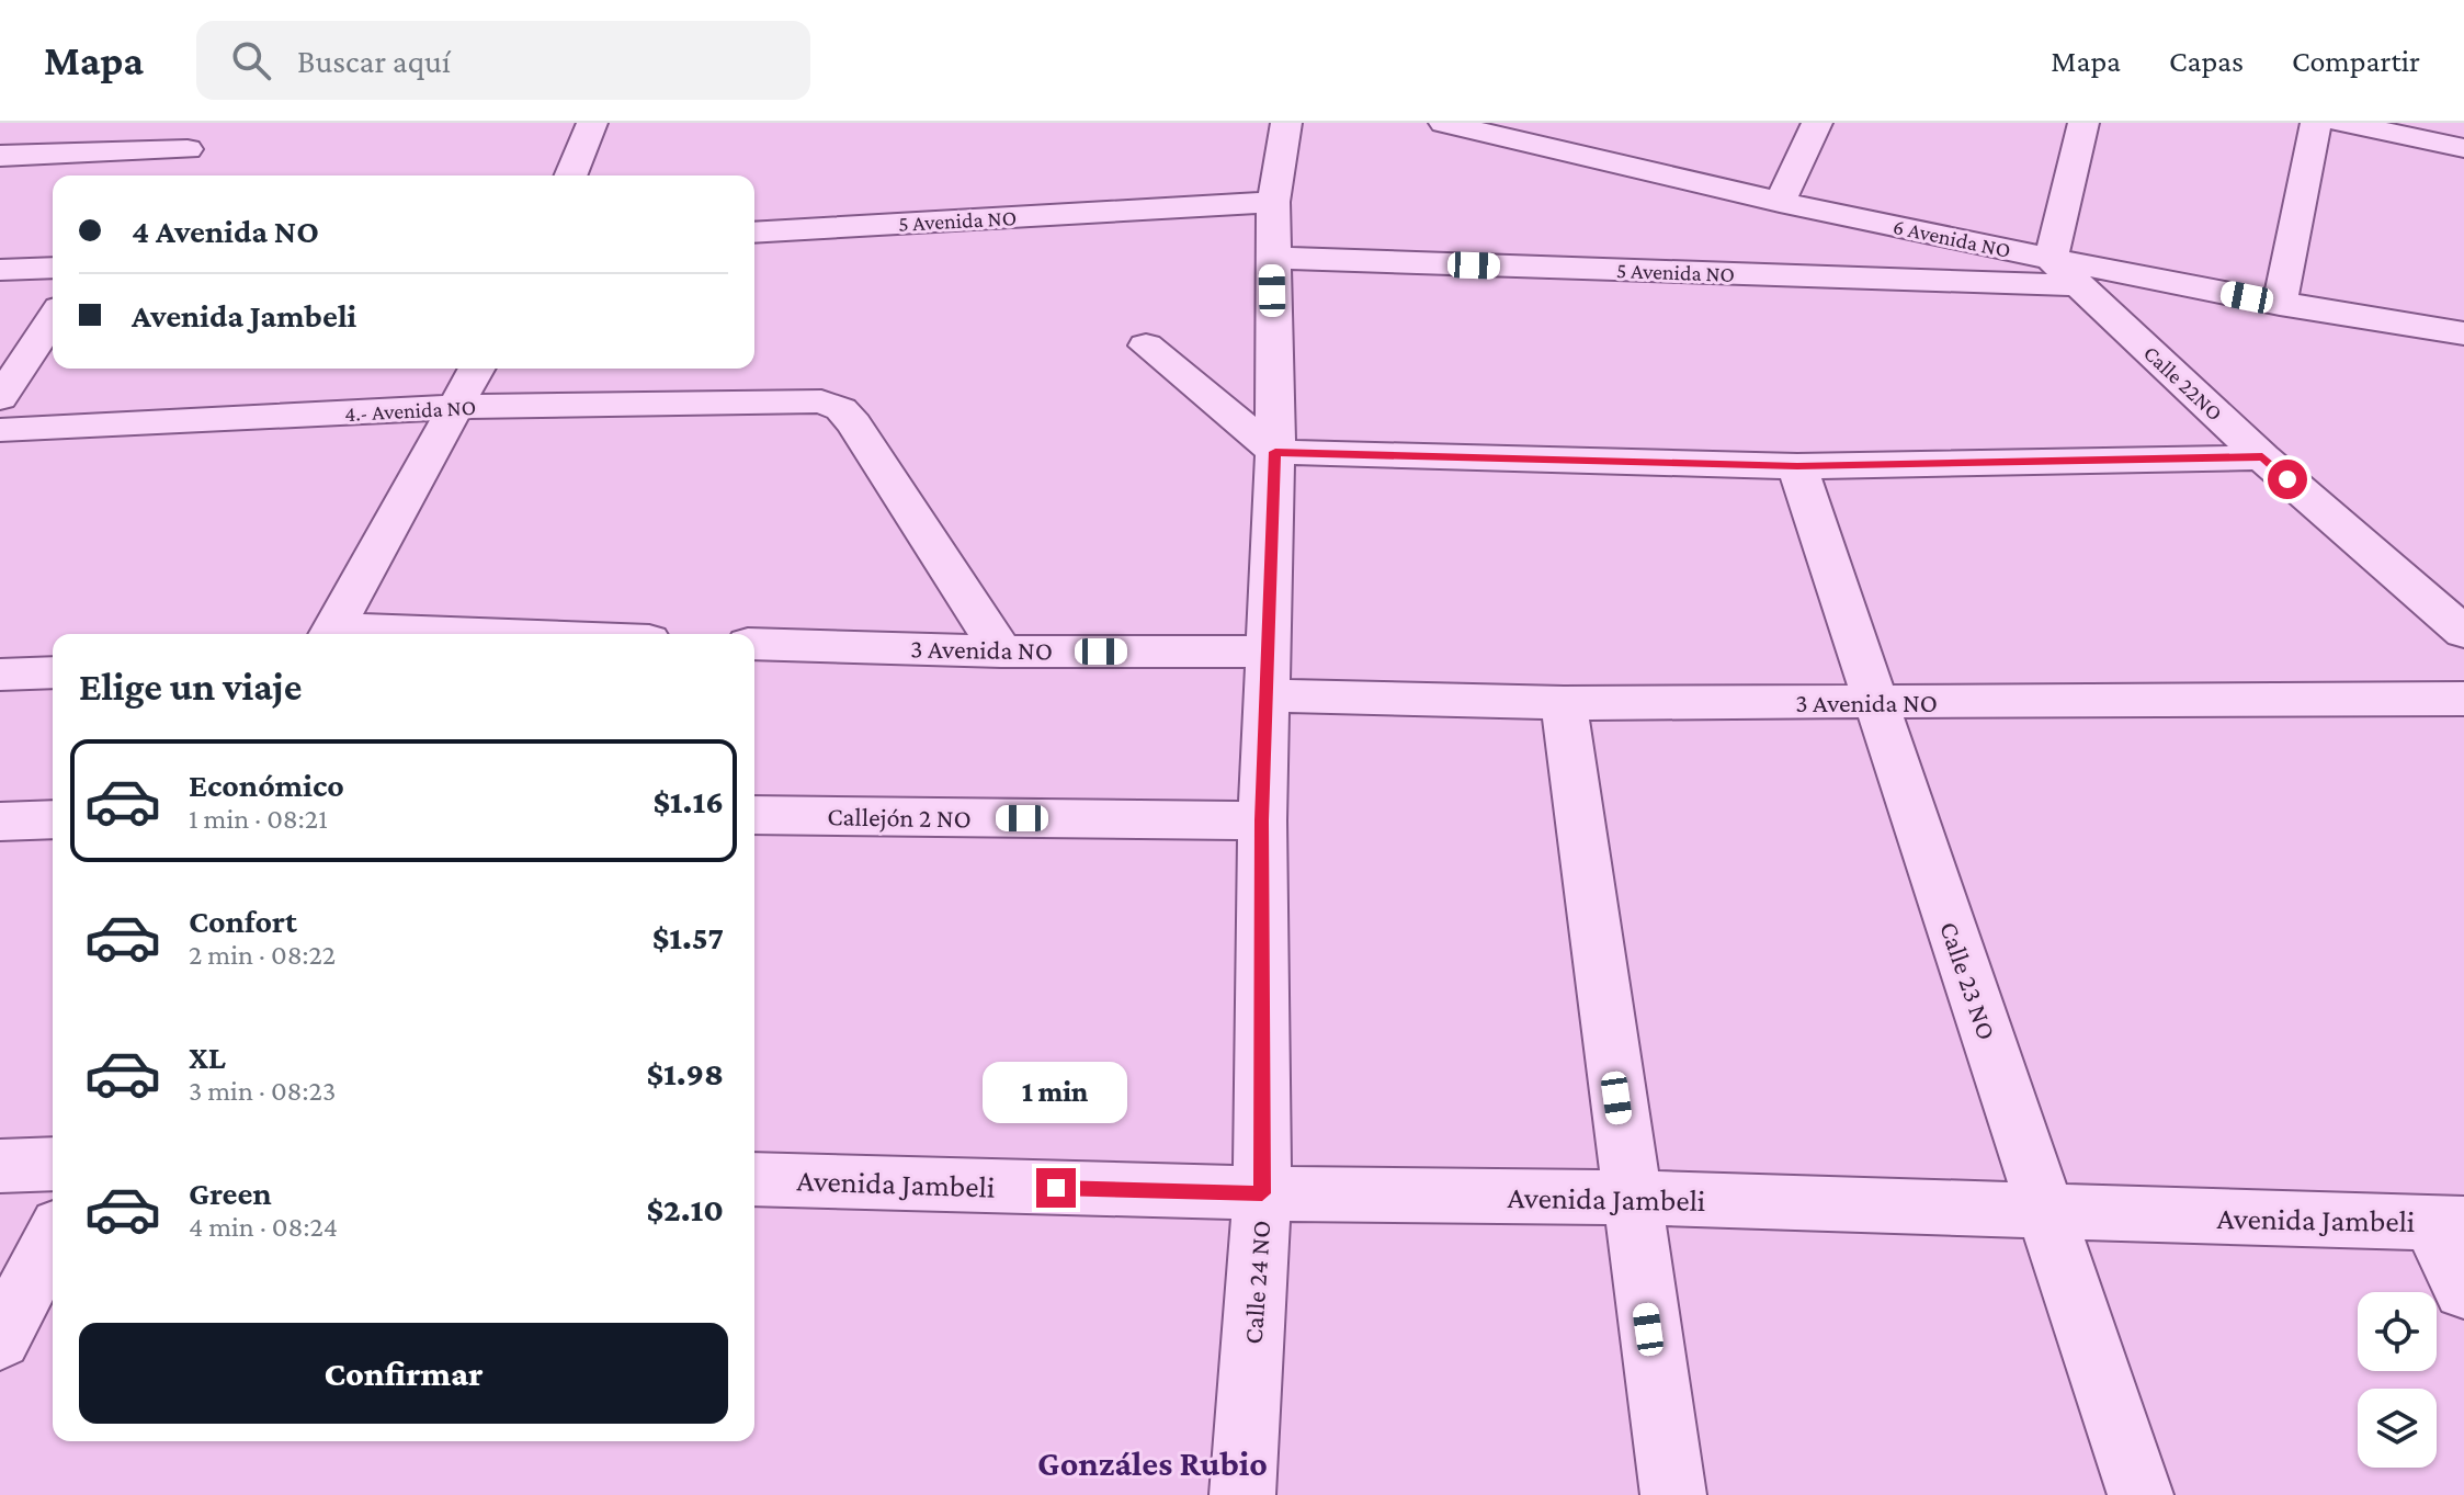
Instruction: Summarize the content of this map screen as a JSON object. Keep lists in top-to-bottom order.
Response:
{
  "streets": {
    "street": [
      "5 Avenida NO",
      "6 Avenida NO",
      "Calle 22NO",
      "4.- Avenida NO",
      "3 Avenida NO",
      "Callejón 2 NO",
      "Calle 23 NO",
      "Avenida Jambeli",
      "Calle 24 NO"
    ]
  },
  "crossings": [
    ["5 Avenida NO", "Calle 22NO"],
    ["5 Avenida NO", "Calle 24 NO"],
    ["6 Avenida NO", "Calle 22NO"],
    ["4.- Avenida NO", "3 Avenida NO"],
    ["3 Avenida NO", "Calle 23 NO"],
    ["3 Avenida NO", "Calle 24 NO"],
    ["Callejón 2 NO", "Calle 24 NO"],
    ["Calle 23 NO", "Avenida Jambeli"],
    ["Avenida Jambeli", "Calle 24 NO"]
  ],
  "districts": ["Gonzáles Rubio"],
  "page": {
    "header": "Mapa",
    "search": "Buscar aquí",
    "nav": ["Mapa", "Capas", "Compartir"],
    "banner": ["4 Avenida NO", "Avenida Jambeli"],
    "heading": "Elige un viaje",
    "list": [
      {
        "name": "Económico",
        "note": "1 min · 08:21",
        "value": "$1.16"
      },
      {
        "name": "Confort",
        "note": "2 min · 08:22",
        "value": "$1.57"
      },
      {
        "name": "XL",
        "note": "3 min · 08:23",
        "value": "$1.98"
      },
      {
        "name": "Green",
        "note": "4 min · 08:24",
        "value": "$2.10"
      }
    ],
    "bubble": "1 min",
    "buttons": "Confirmar"
  }
}
